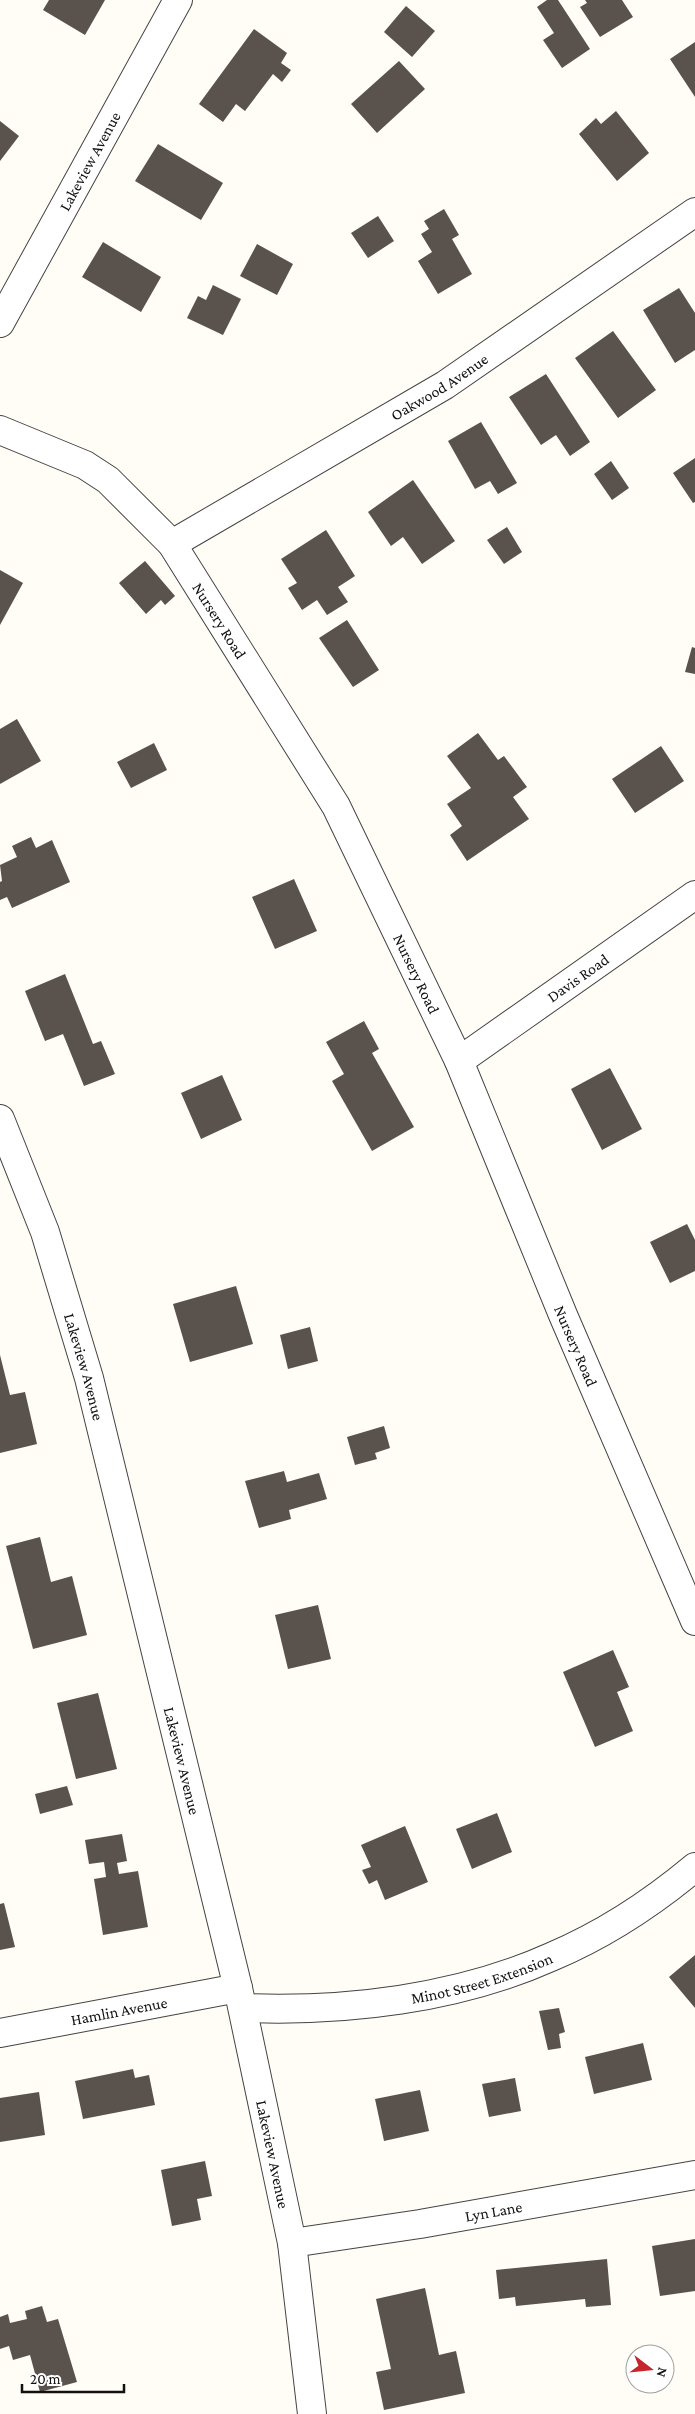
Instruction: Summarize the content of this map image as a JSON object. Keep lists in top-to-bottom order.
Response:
{
  "streets": {
    "street": [
      "Lakeview Avenue",
      "Oakwood Avenue",
      "Nursery Road",
      "Davis Road",
      "Minot Street Extension",
      "Hamlin Avenue",
      "Lyn Lane"
    ]
  },
  "crossings": [
    ["Lakeview Avenue", "Minot Street Extension"],
    ["Lakeview Avenue", "Hamlin Avenue"],
    ["Lakeview Avenue", "Lyn Lane"],
    ["Oakwood Avenue", "Nursery Road"],
    ["Nursery Road", "Davis Road"],
    ["Minot Street Extension", "Hamlin Avenue"]
  ],
  "scale_bar": "20 m",
  "north": "right"
}
